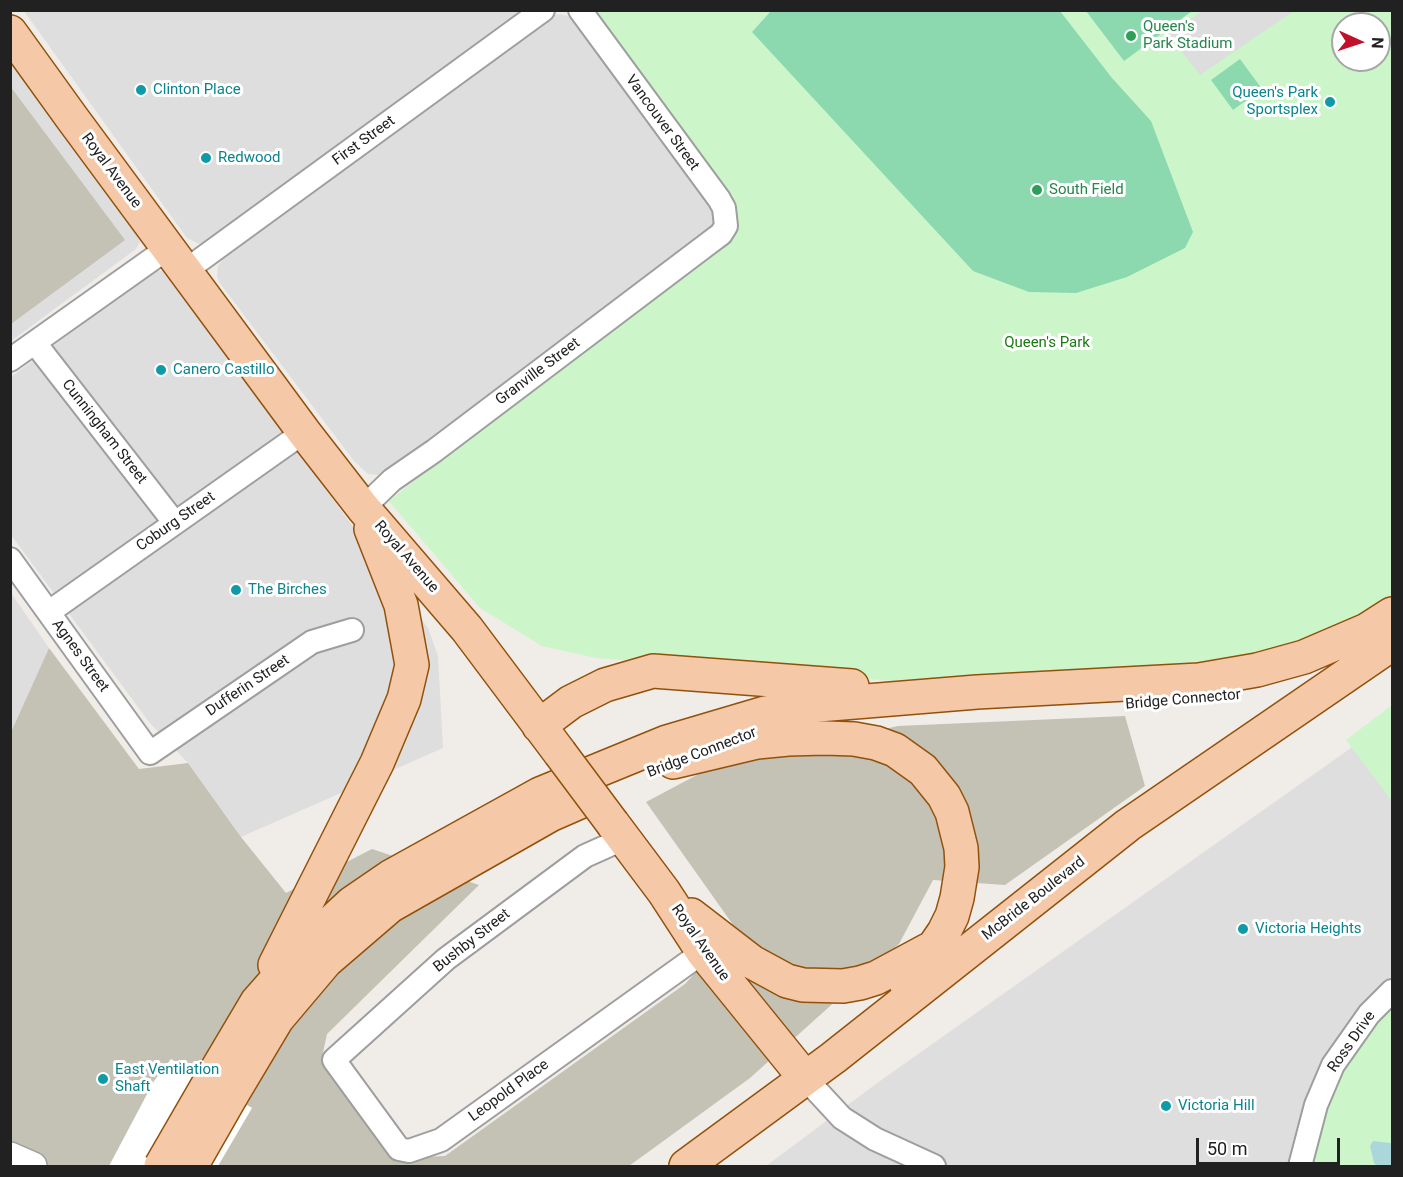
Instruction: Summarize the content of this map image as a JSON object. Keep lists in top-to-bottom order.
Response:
{
  "streets": {
    "main road": ["Royal Avenue", "Bridge Connector", "McBride Boulevard"],
    "street": [
      "Vancouver Street",
      "First Street",
      "Granville Street",
      "Cunningham Street",
      "Coburg Street",
      "Agnes Street",
      "Dufferin Street",
      "Bushby Street",
      "Ross Drive",
      "Leopold Place"
    ]
  },
  "crossings": [
    ["Vancouver Street", "Granville Street"],
    ["First Street", "Royal Avenue"],
    ["First Street", "Cunningham Street"],
    ["Royal Avenue", "Granville Street"],
    ["Royal Avenue", "Coburg Street"],
    ["Royal Avenue", "McBride Boulevard"],
    ["Royal Avenue", "Bushby Street"],
    ["Royal Avenue", "Leopold Place"],
    ["Cunningham Street", "Coburg Street"],
    ["Coburg Street", "Agnes Street"],
    ["Agnes Street", "Dufferin Street"],
    ["Bridge Connector", "McBride Boulevard"],
    ["Bushby Street", "Leopold Place"]
  ],
  "parks": ["Queen's Park"],
  "places": [
    "Queen's Park Stadium",
    "Clinton Place",
    "Queen's Park Sportsplex",
    "Redwood",
    "South Field",
    "Canero Castillo",
    "The Birches",
    "Victoria Heights",
    "East Ventilation Shaft",
    "Victoria Hill"
  ],
  "scale_bar": "50 m",
  "north": "right"
}
